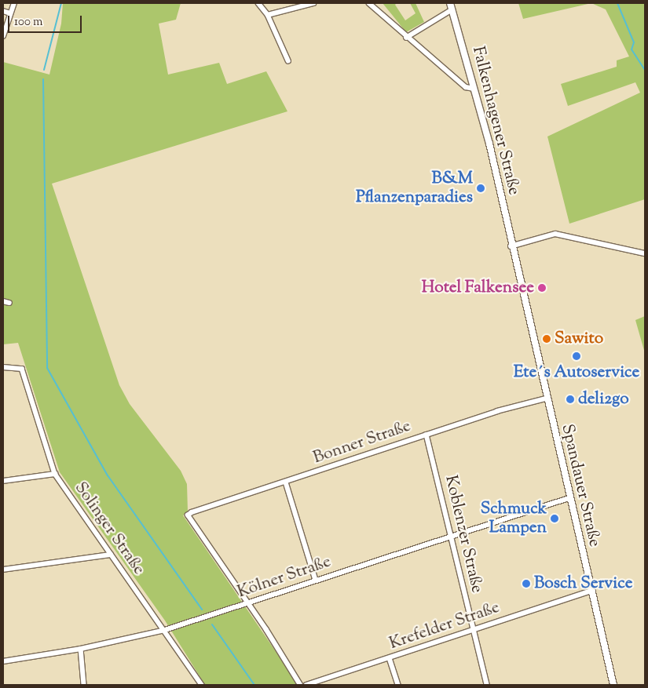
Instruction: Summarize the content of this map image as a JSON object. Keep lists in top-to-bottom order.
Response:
{
  "streets": {
    "main road": ["Falkenhagener Straße", "Spandauer Straße"],
    "street": [
      "Bonner Straße",
      "Solinger Straße",
      "Koblenzer Straße",
      "Kölner Straße",
      "Krefelder Straße"
    ]
  },
  "crossings": [
    ["Falkenhagener Straße", "Spandauer Straße"],
    ["Bonner Straße", "Spandauer Straße"],
    ["Bonner Straße", "Koblenzer Straße"],
    ["Bonner Straße", "Kölner Straße"],
    ["Spandauer Straße", "Kölner Straße"],
    ["Spandauer Straße", "Krefelder Straße"],
    ["Solinger Straße", "Kölner Straße"],
    ["Koblenzer Straße", "Kölner Straße"],
    ["Koblenzer Straße", "Krefelder Straße"]
  ],
  "places": [
    "B&M Pflanzenparadies",
    "Hotel Falkensee",
    "Sawito",
    "Ete´s Autoservice",
    "deli2go",
    "Schmuck Lampen",
    "Bosch Service"
  ],
  "scale_bar": "100 m"
}
